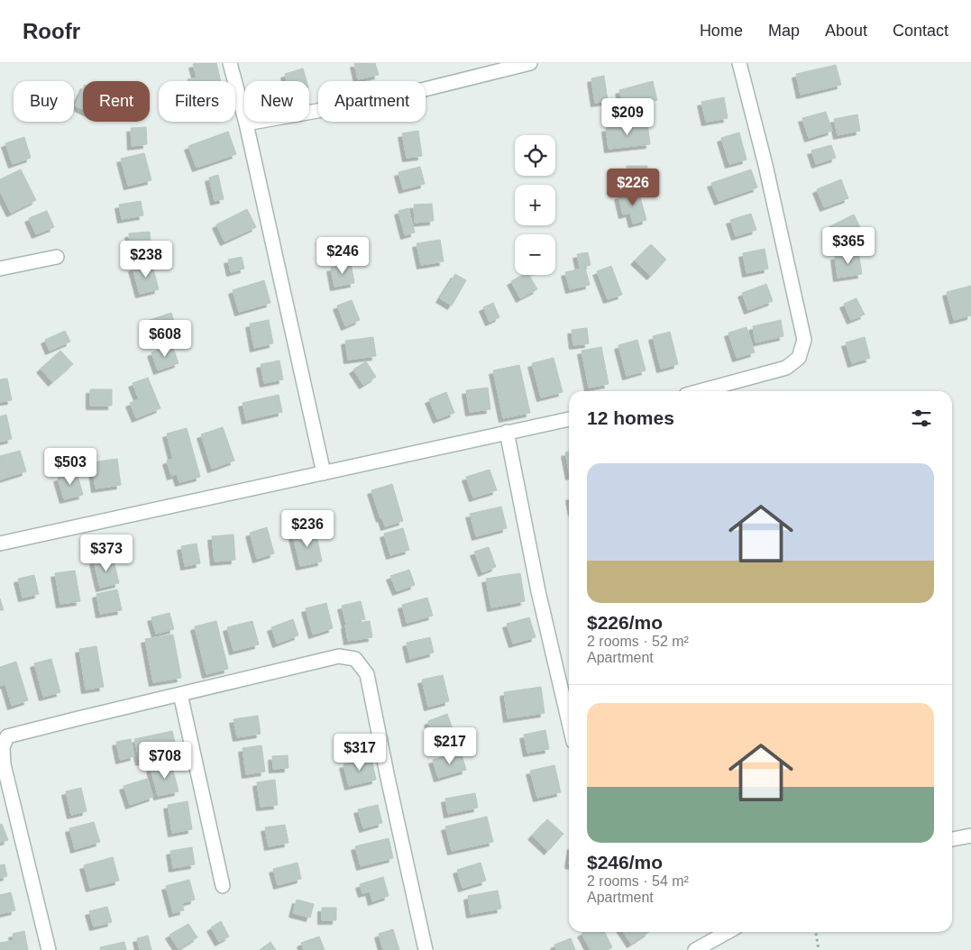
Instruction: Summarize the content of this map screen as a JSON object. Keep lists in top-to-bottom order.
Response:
{
  "page": {
    "header": "Roofr",
    "nav": [
      "Home",
      "Map",
      "About",
      "Contact"
    ],
    "chip": [
      "Buy",
      "Rent",
      "Filters",
      "New",
      "Apartment"
    ],
    "price": [
      "$209",
      "$226",
      "$365",
      "$246",
      "$238",
      "$608",
      "$503",
      "$236",
      "$373",
      "$217",
      "$317",
      "$708"
    ],
    "map_buttons": ["+", "−"],
    "heading": "12 homes",
    "list": [
      {
        "name": "$226/mo",
        "note": "2 rooms · 52 m² · Apartment"
      },
      {
        "name": "$246/mo",
        "note": "2 rooms · 54 m² · Apartment"
      }
    ]
  }
}
